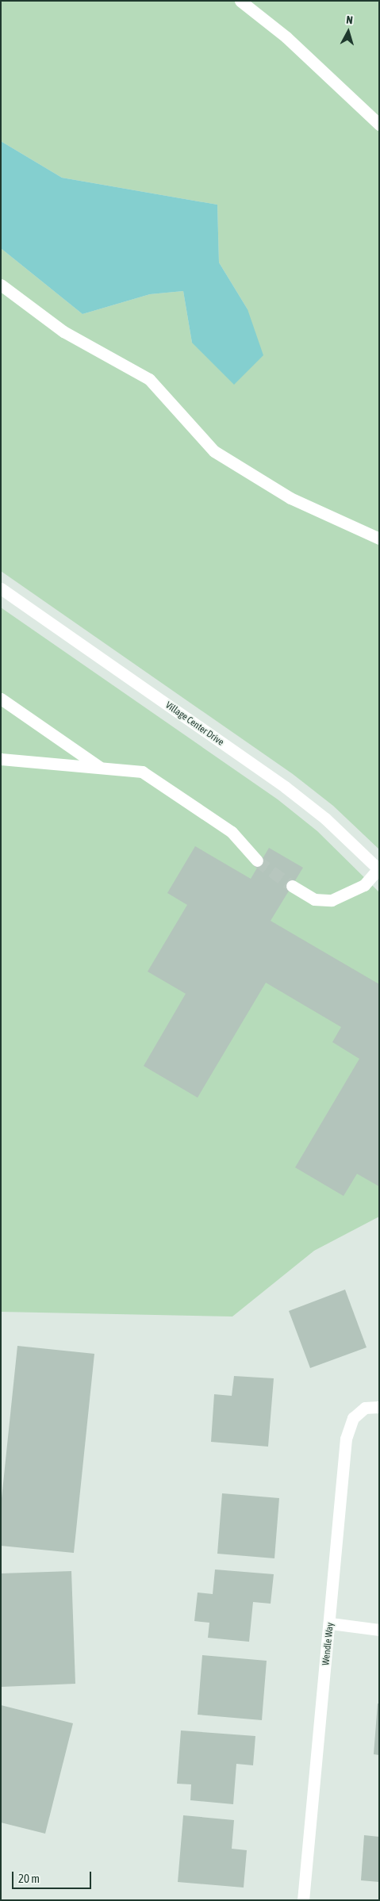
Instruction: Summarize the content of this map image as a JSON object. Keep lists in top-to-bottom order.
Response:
{
  "streets": {
    "street": ["Village Center Drive", "Wendle Way"]
  },
  "scale_bar": "20 m",
  "north": "top"
}
